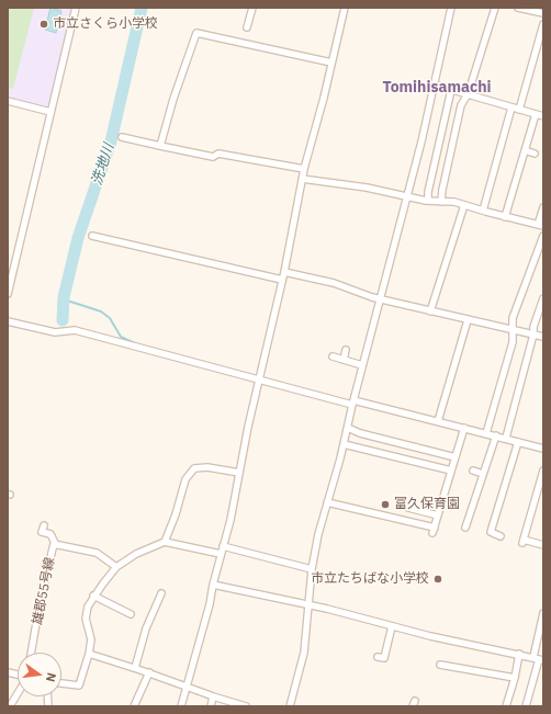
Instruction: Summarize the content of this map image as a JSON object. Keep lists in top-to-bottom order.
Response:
{
  "streets": {
    "street": ["雄郡55号線"]
  },
  "districts": ["Tomihisamachi"],
  "water": ["洗地川"],
  "places": ["市立さくら小学校", "富久保育園", "市立たちばな小学校"],
  "north": "right"
}
